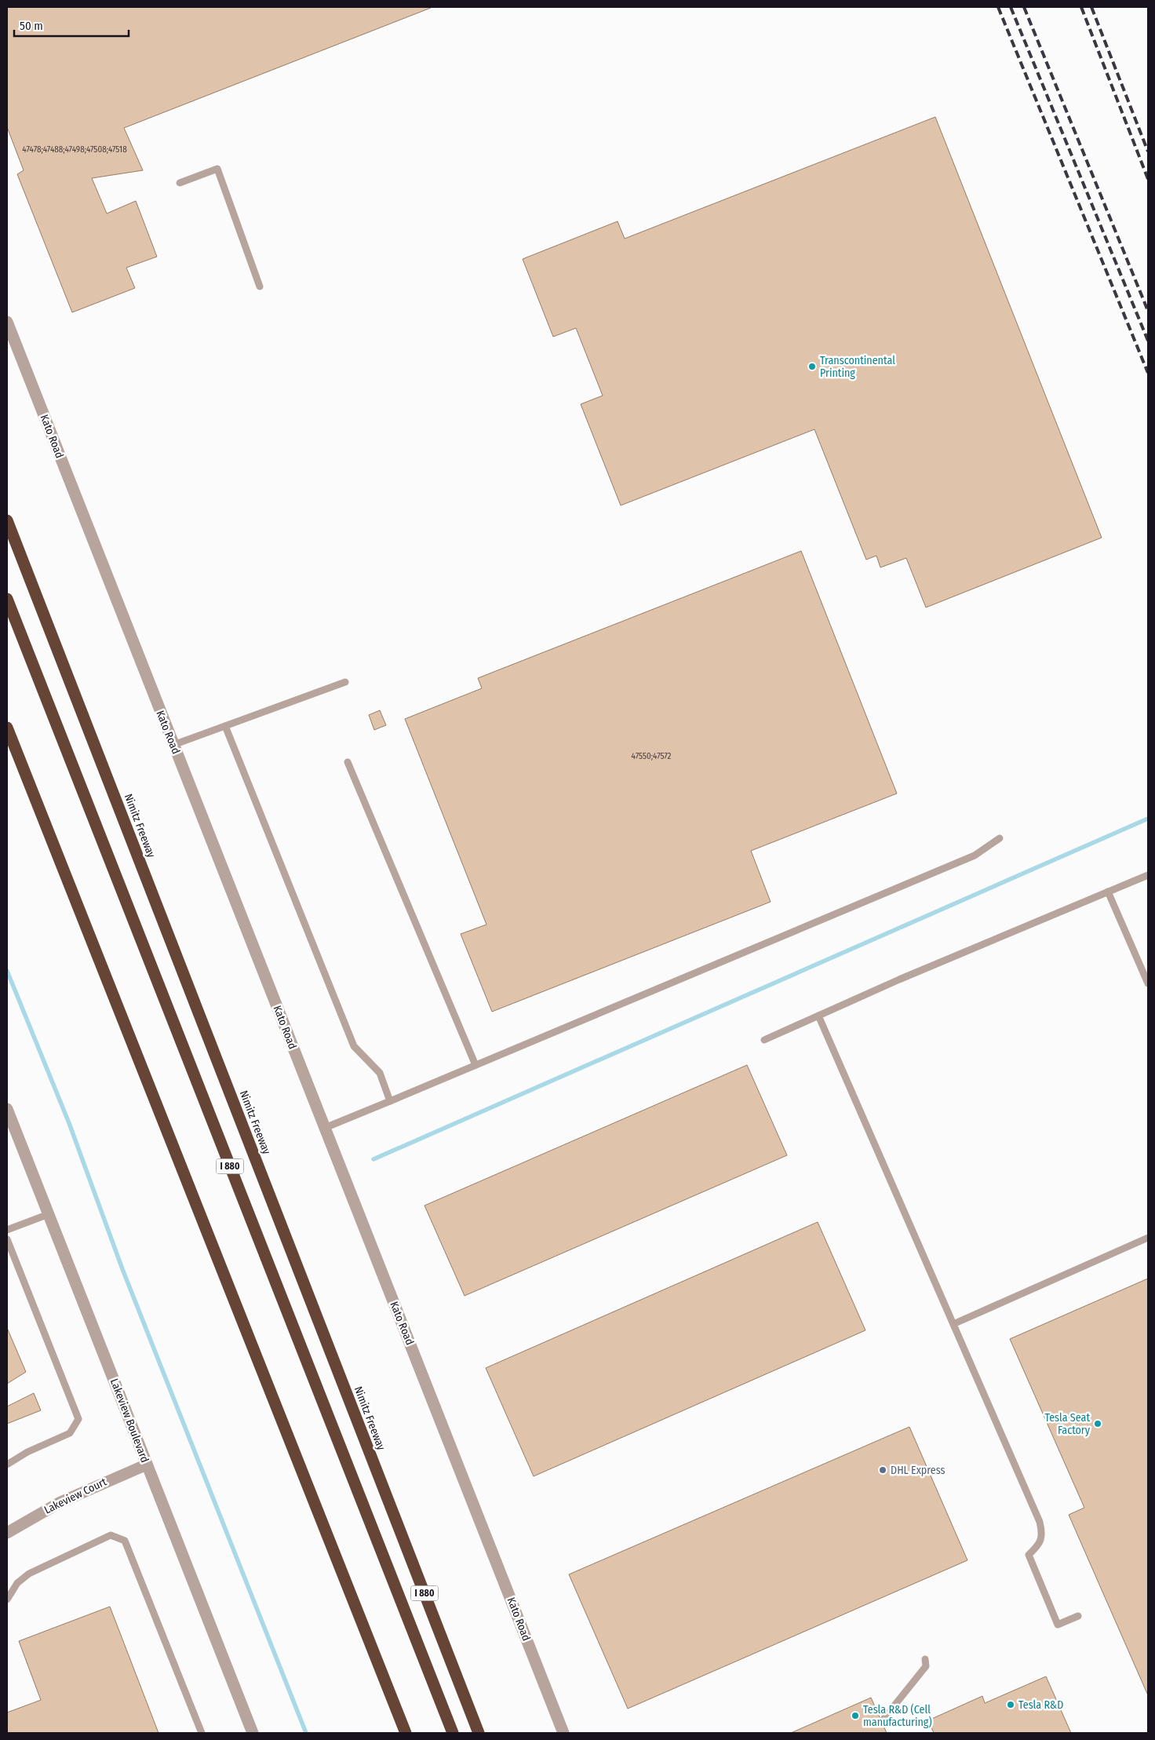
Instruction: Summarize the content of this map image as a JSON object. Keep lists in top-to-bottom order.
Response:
{
  "streets": {
    "highway": ["Nimitz Freeway", "I 880"],
    "street": ["Kato Road", "Lakeview Boulevard", "Lakeview Court"]
  },
  "crossings": [
    ["Lakeview Boulevard", "Lakeview Court"]
  ],
  "places": [
    "Transcontinental Printing",
    "Tesla Seat Factory",
    "DHL Express",
    "Tesla R&D",
    "Tesla R&D (Cell manufacturing)"
  ],
  "house_numbers": ["47478;47488;47498;47508;47518", "47550;47572"],
  "scale_bar": "50 m"
}
